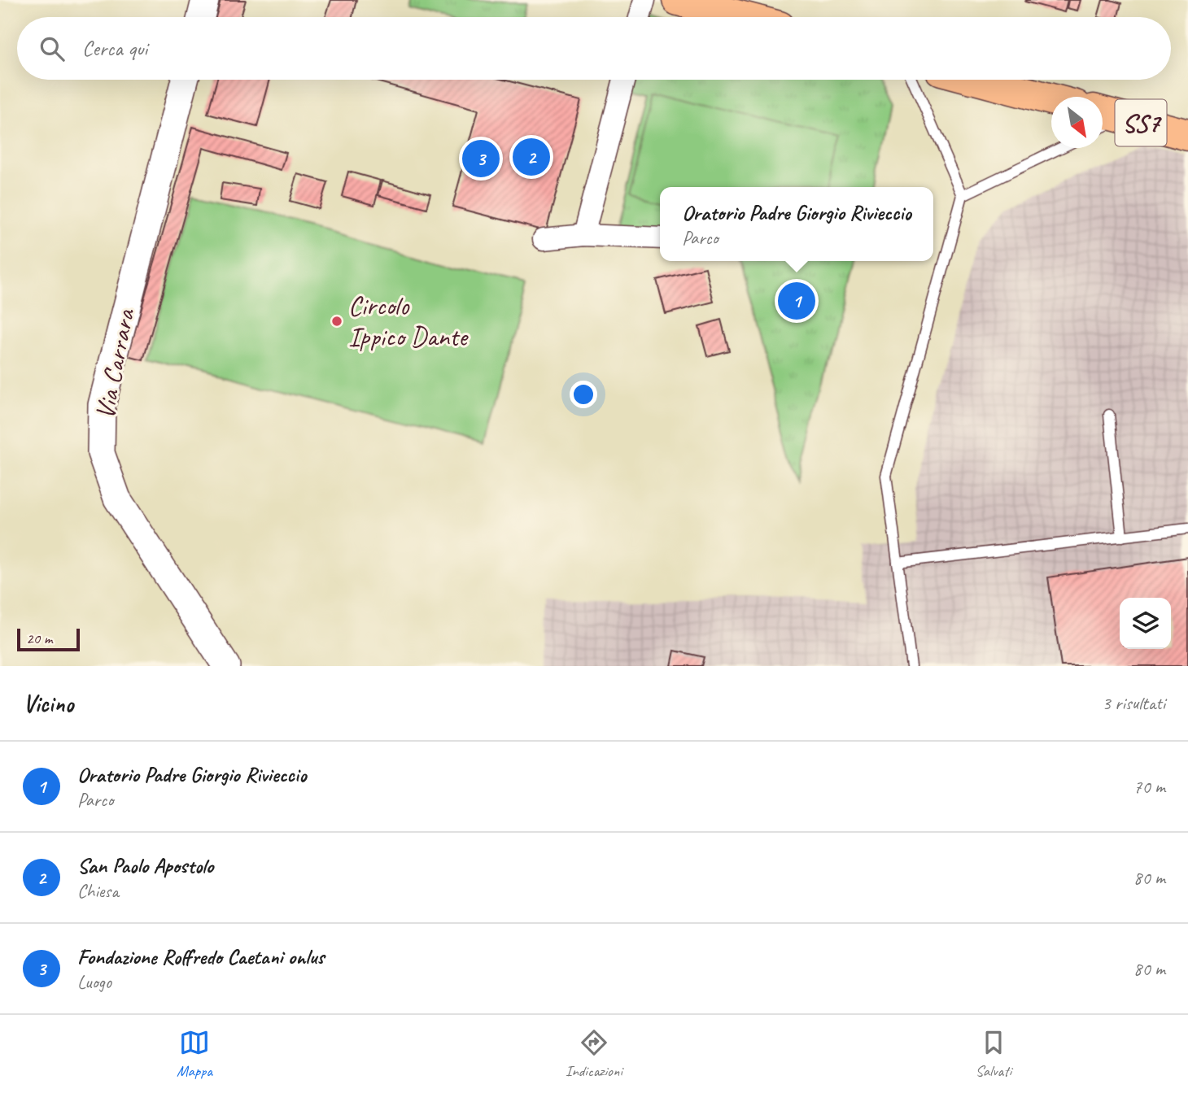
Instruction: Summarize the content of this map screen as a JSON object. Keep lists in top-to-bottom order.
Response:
{
  "streets": {
    "main road": ["SS7"],
    "street": ["Via Carrara"]
  },
  "places": ["Circolo Ippico Dante"],
  "scale_bar": "20 m",
  "north": "bottom right",
  "page": {
    "search": "Cerca qui",
    "pins": ["2", "3", "1"],
    "popup": ["Oratorio Padre Giorgio Rivieccio", "Parco"],
    "scale": "20 m",
    "heading": ["Vicino", "3 risultati"],
    "list": [
      {
        "mark": "1",
        "name": "Oratorio Padre Giorgio Rivieccio",
        "note": "Parco",
        "value": "70 m"
      },
      {
        "mark": "2",
        "name": "San Paolo Apostolo",
        "note": "Chiesa",
        "value": "80 m"
      },
      {
        "mark": "3",
        "name": "Fondazione Roffredo Caetani onlus",
        "note": "Luogo",
        "value": "80 m"
      }
    ],
    "nav": ["Mappa", "Indicazioni", "Salvati"]
  }
}
